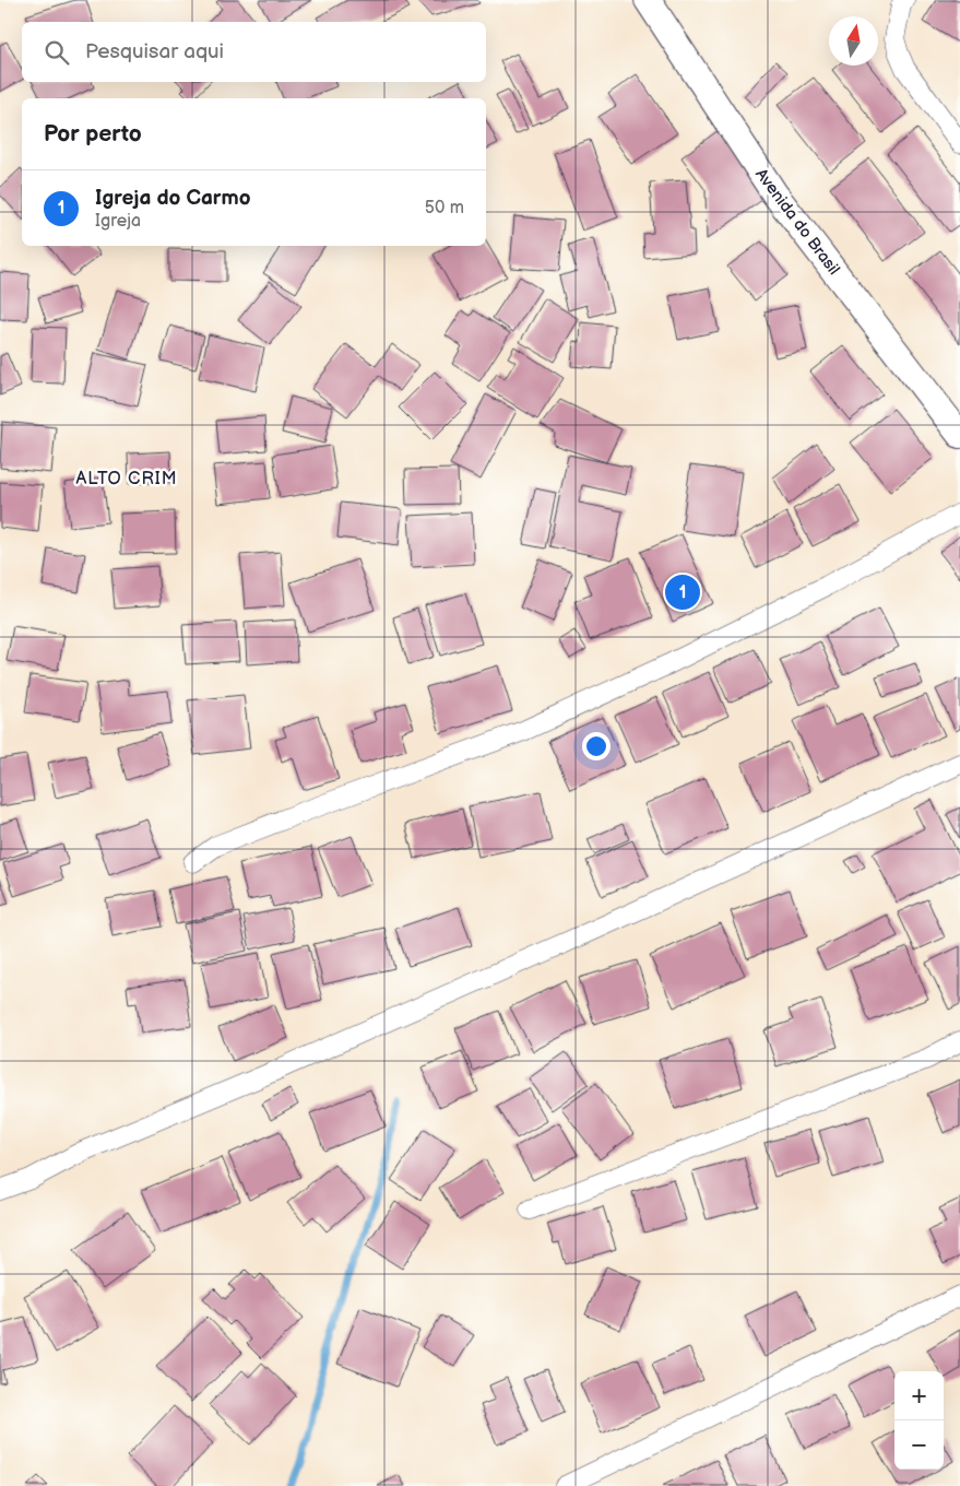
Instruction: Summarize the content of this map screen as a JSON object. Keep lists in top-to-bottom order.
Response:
{
  "streets": {
    "street": ["Avenida do Brasil"]
  },
  "districts": ["ALTO CRIM"],
  "north": "top",
  "page": {
    "search": "Pesquisar aqui",
    "heading": "Por perto",
    "list": [
      {
        "mark": "1",
        "name": "Igreja do Carmo",
        "note": "Igreja",
        "value": "50 m"
      }
    ],
    "pins": "1",
    "map_buttons": ["+", "−"]
  }
}
